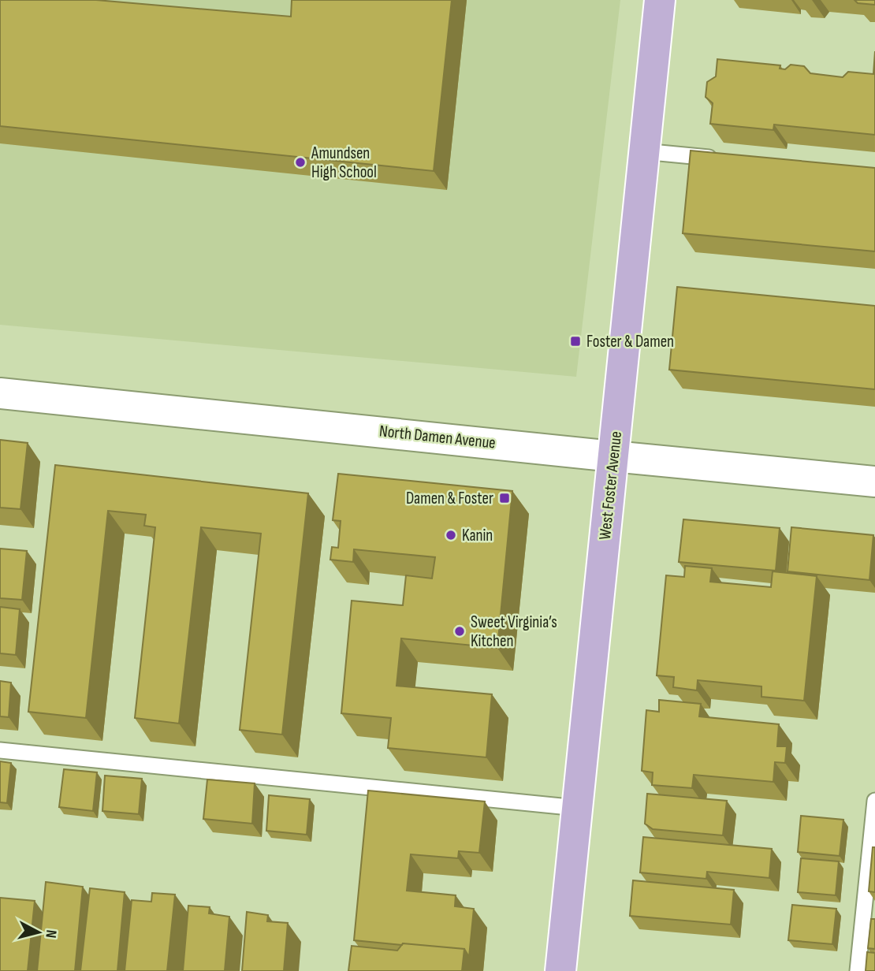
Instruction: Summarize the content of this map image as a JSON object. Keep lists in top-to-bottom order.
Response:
{
  "streets": {
    "main road": ["North Damen Avenue", "West Foster Avenue"]
  },
  "crossings": [
    ["North Damen Avenue", "West Foster Avenue"]
  ],
  "places": {
    "other": ["Amundsen High School", "Kanin", "Sweet Virginia’s Kitchen"],
    "transit": ["Foster & Damen", "Damen & Foster"]
  },
  "north": "right"
}
